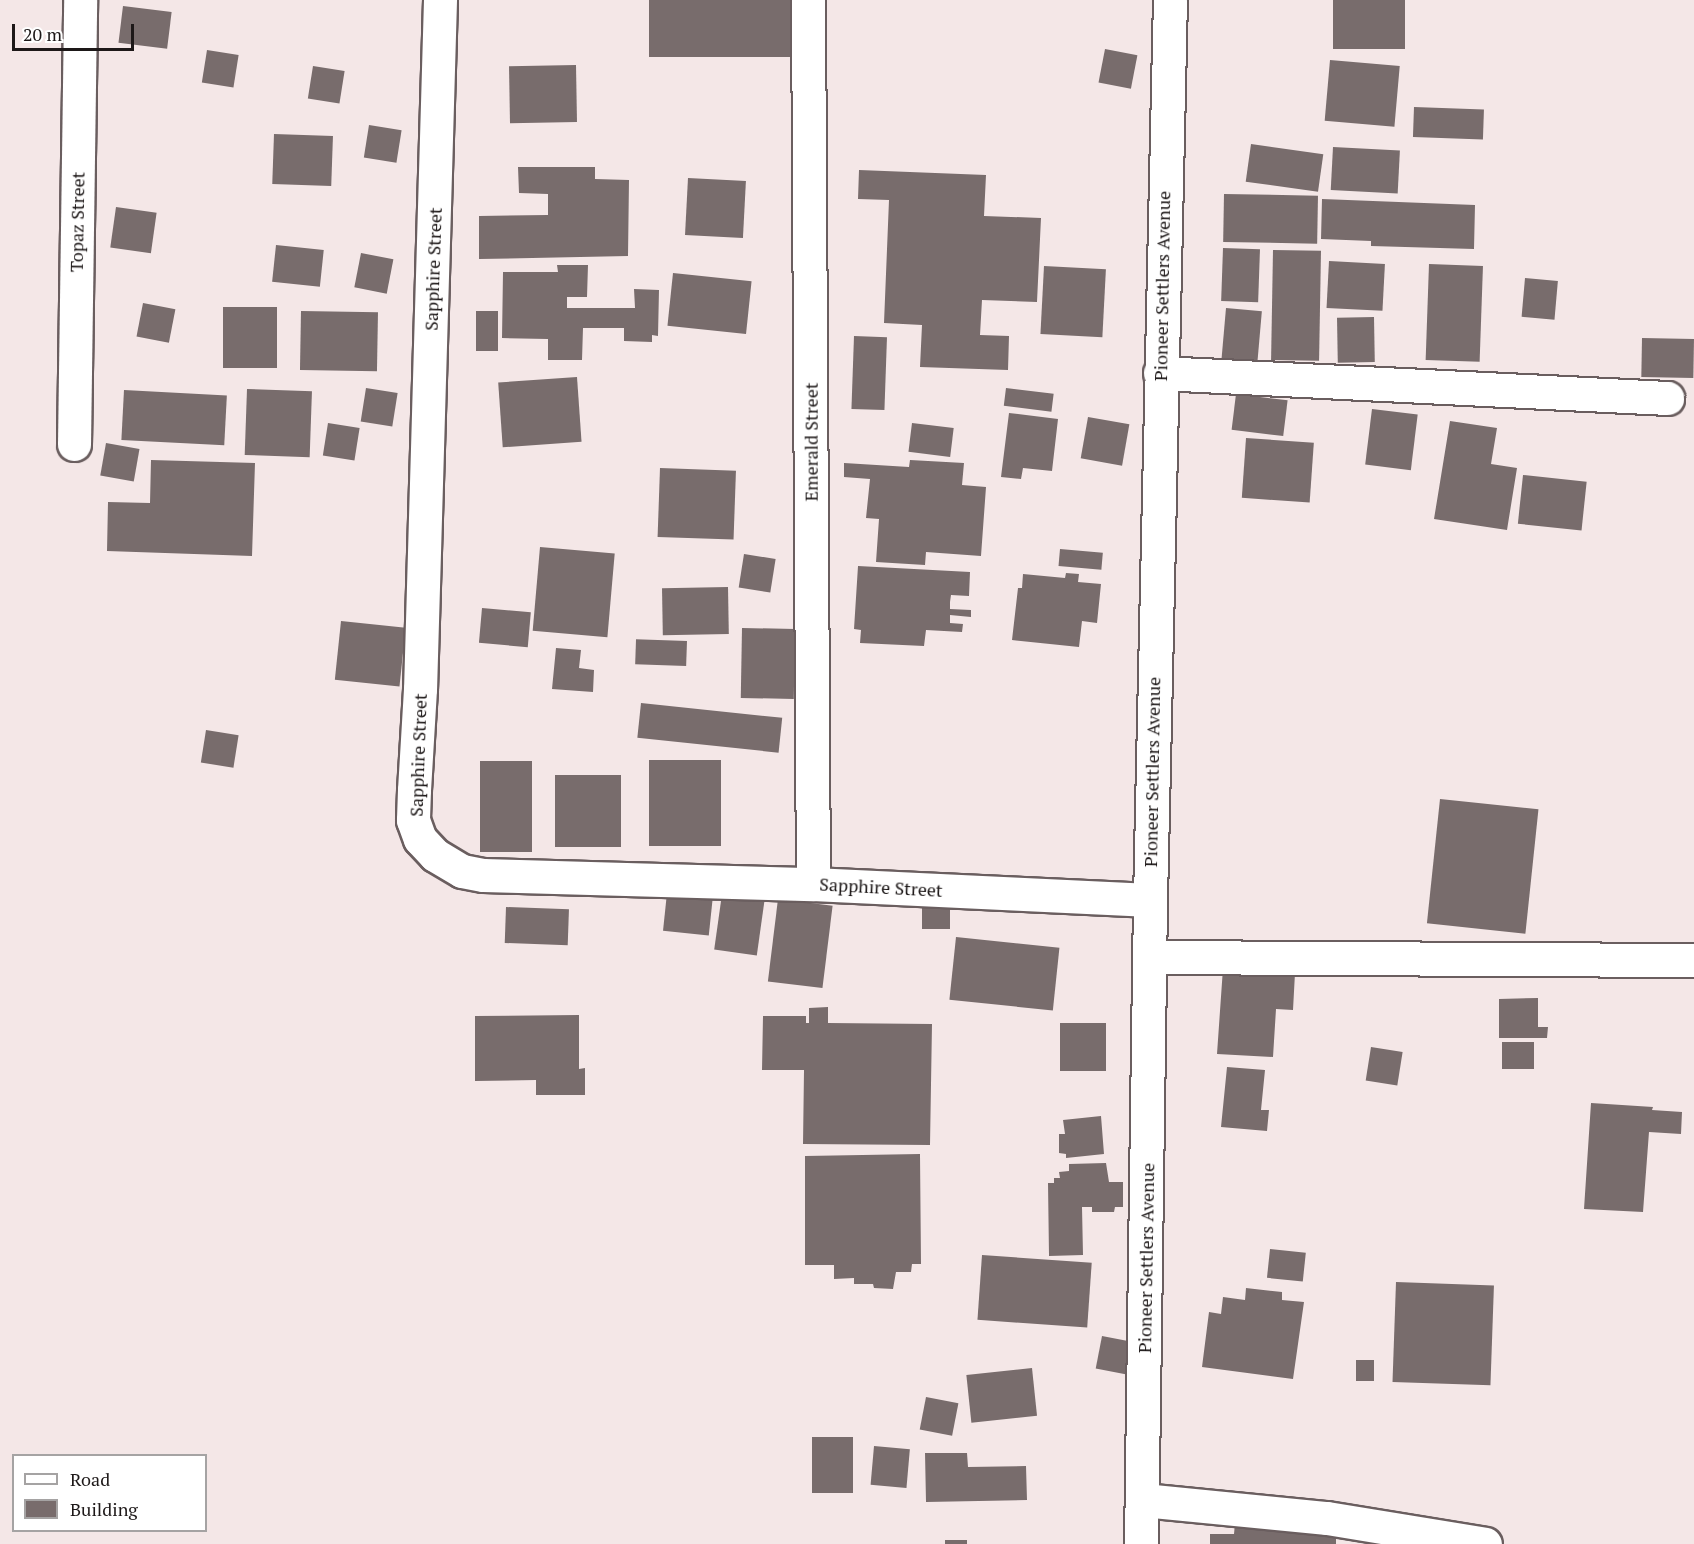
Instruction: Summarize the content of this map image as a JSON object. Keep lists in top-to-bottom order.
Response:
{
  "streets": {
    "street": [
      "Topaz Street",
      "Sapphire Street",
      "Pioneer Settlers Avenue",
      "Emerald Street"
    ]
  },
  "crossings": [
    ["Sapphire Street", "Pioneer Settlers Avenue"],
    ["Sapphire Street", "Emerald Street"]
  ],
  "legend": ["Road", "Building"],
  "scale_bar": "20 m"
}
